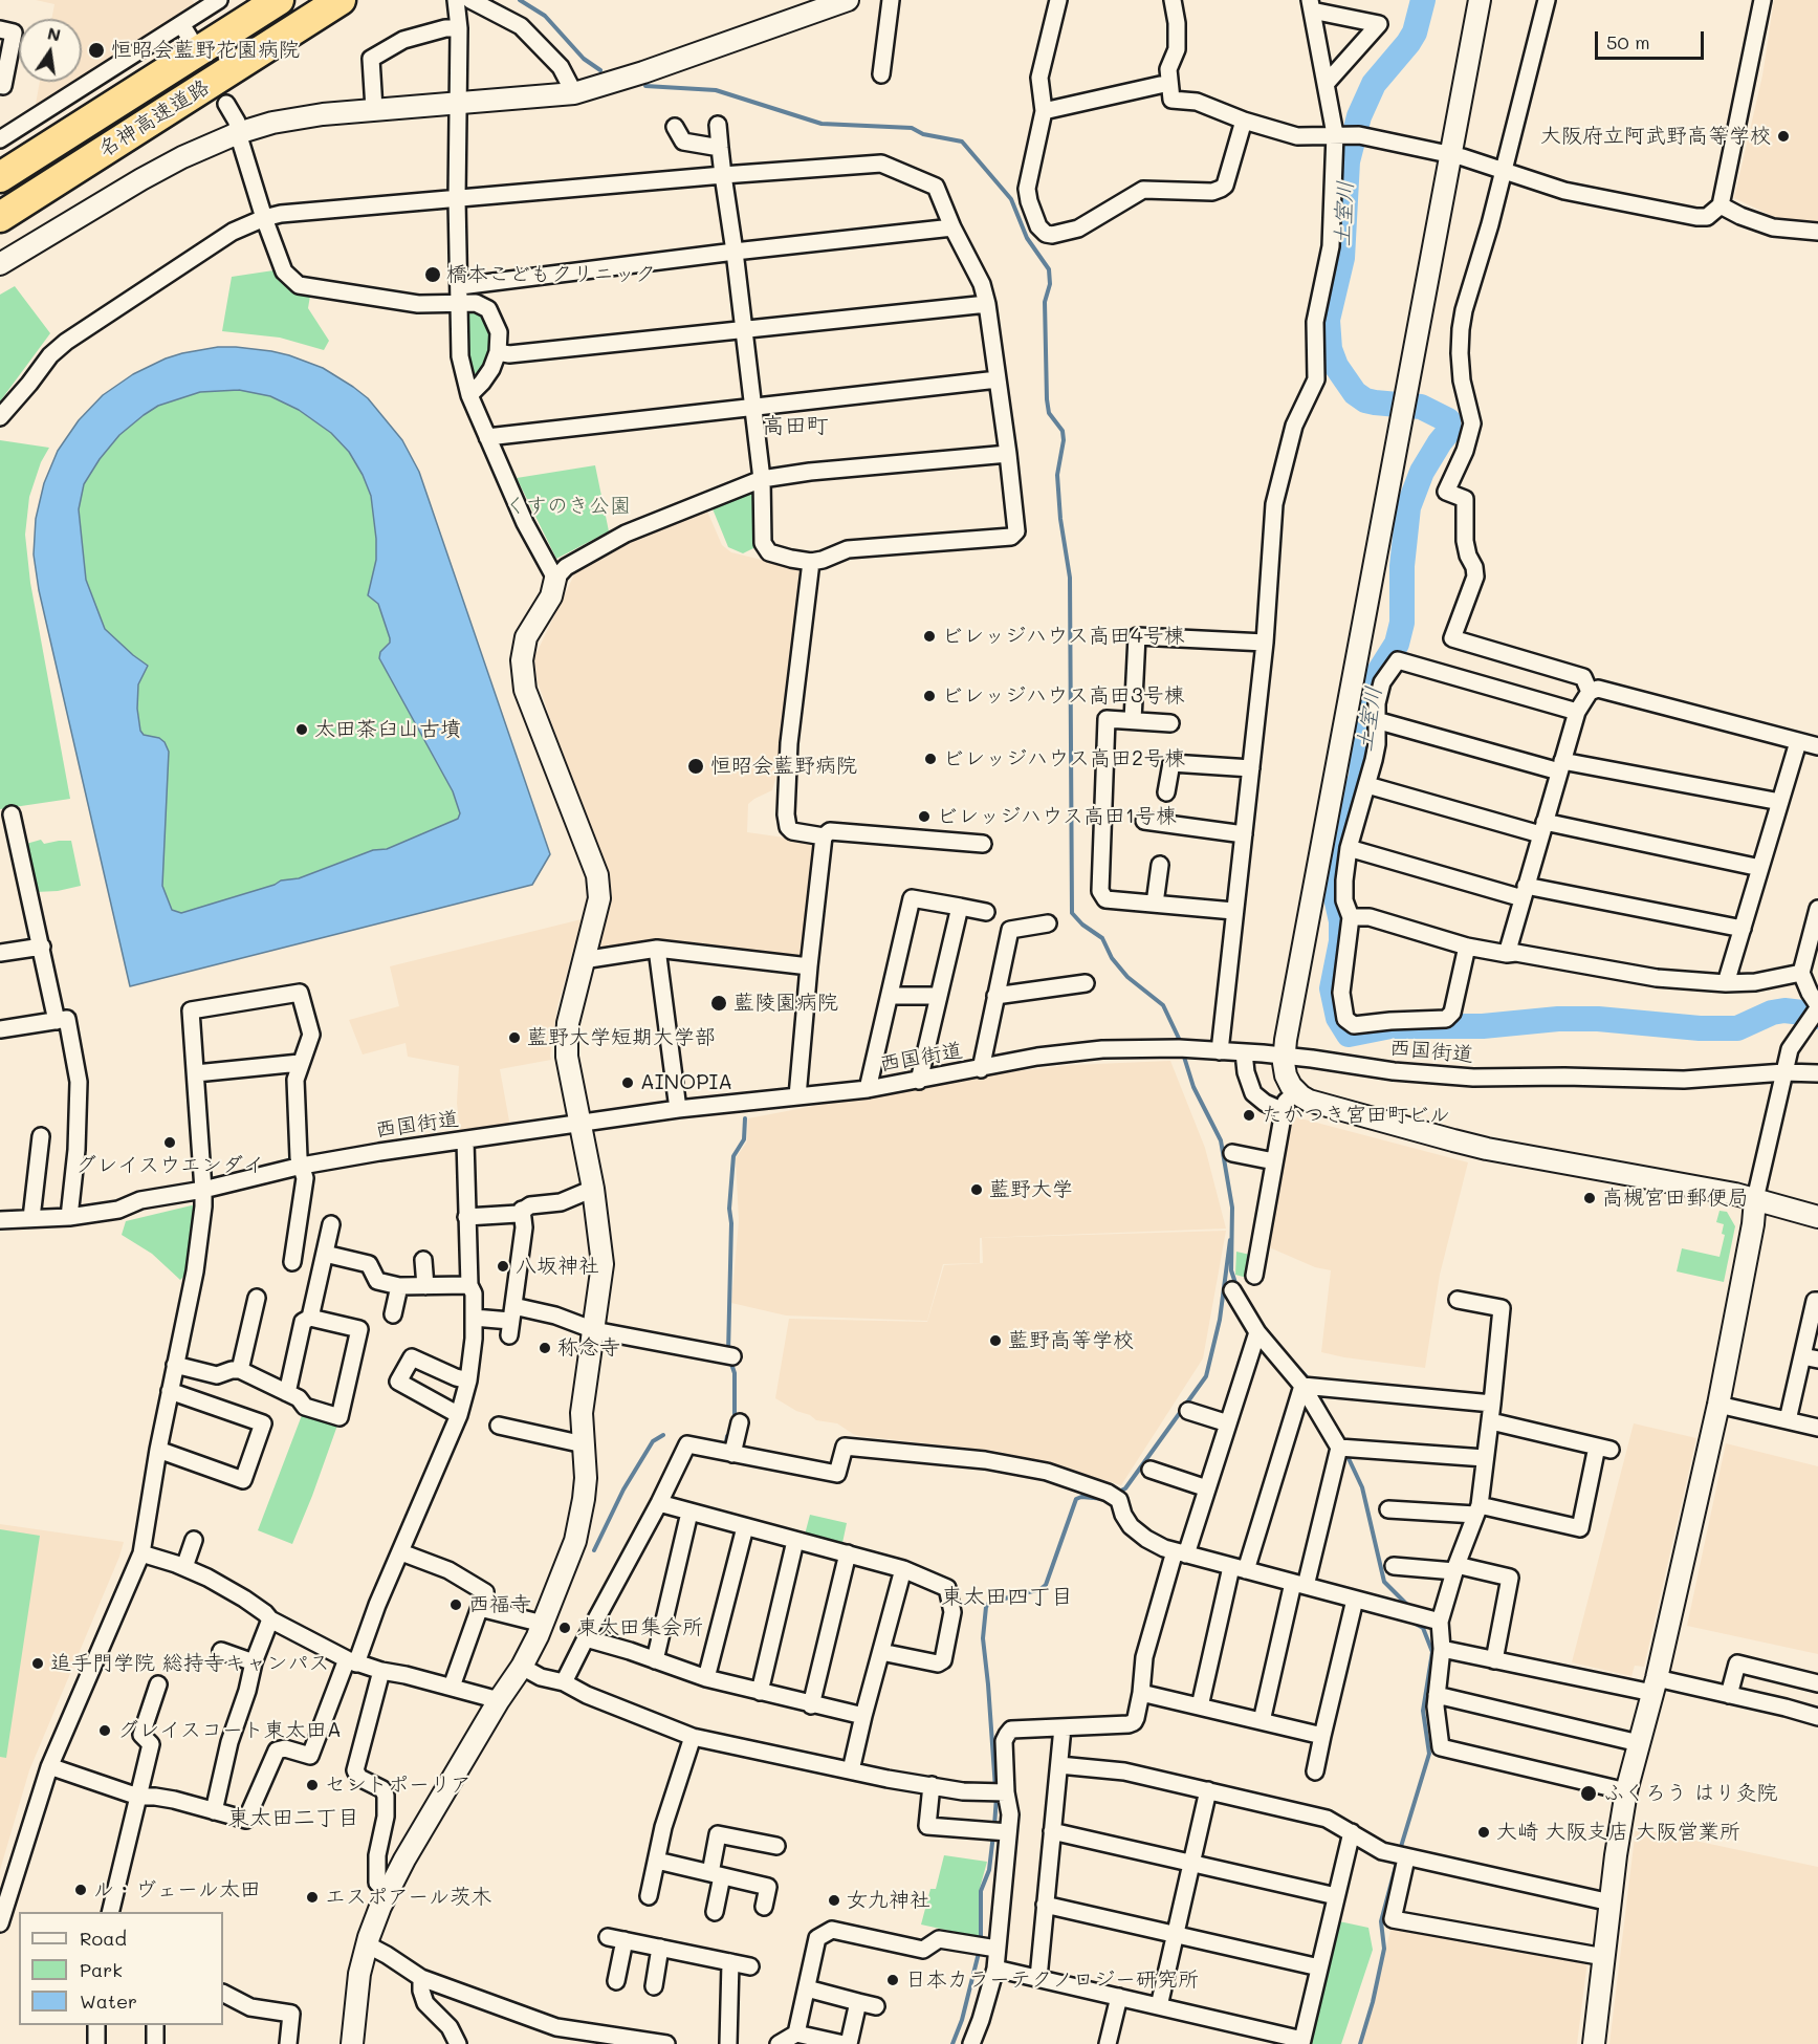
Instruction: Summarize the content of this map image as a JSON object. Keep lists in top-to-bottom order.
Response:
{
  "streets": {
    "highway": ["名神高速道路"],
    "street": ["西国街道"]
  },
  "districts": ["高田町", "東太田四丁目", "東太田二丁目"],
  "water": ["土室川"],
  "parks": ["くすのき公園"],
  "places": [
    "恒昭会藍野花園病院",
    "大阪府立阿武野高等学校",
    "橋本こどもクリニック",
    "ビレッジハウス高田4号棟",
    "ビレッジハウス高田3号棟",
    "太田茶臼山古墳",
    "ビレッジハウス高田2号棟",
    "恒昭会藍野病院",
    "ビレッジハウス高田1号棟",
    "藍陵園病院",
    "藍野大学短期大学部",
    "AINOPIA",
    "たかつき宮田町ビル",
    "グレイスウエンダイ",
    "藍野大学",
    "高槻宮田郵便局",
    "八坂神社",
    "藍野高等学校",
    "称念寺",
    "西福寺",
    "東太田集会所",
    "追手門学院 総持寺キャンパス",
    "グレイスコート東太田A",
    "セントポーリア",
    "ふくろう はり灸院",
    "大崎 大阪支店 大阪営業所",
    "ル・ヴェール太田",
    "エスポアール茨木",
    "女九神社",
    "日本カラーテクノロジー研究所"
  ],
  "legend": ["Road", "Park", "Water"],
  "scale_bar": "50 m",
  "north": "top"
}
